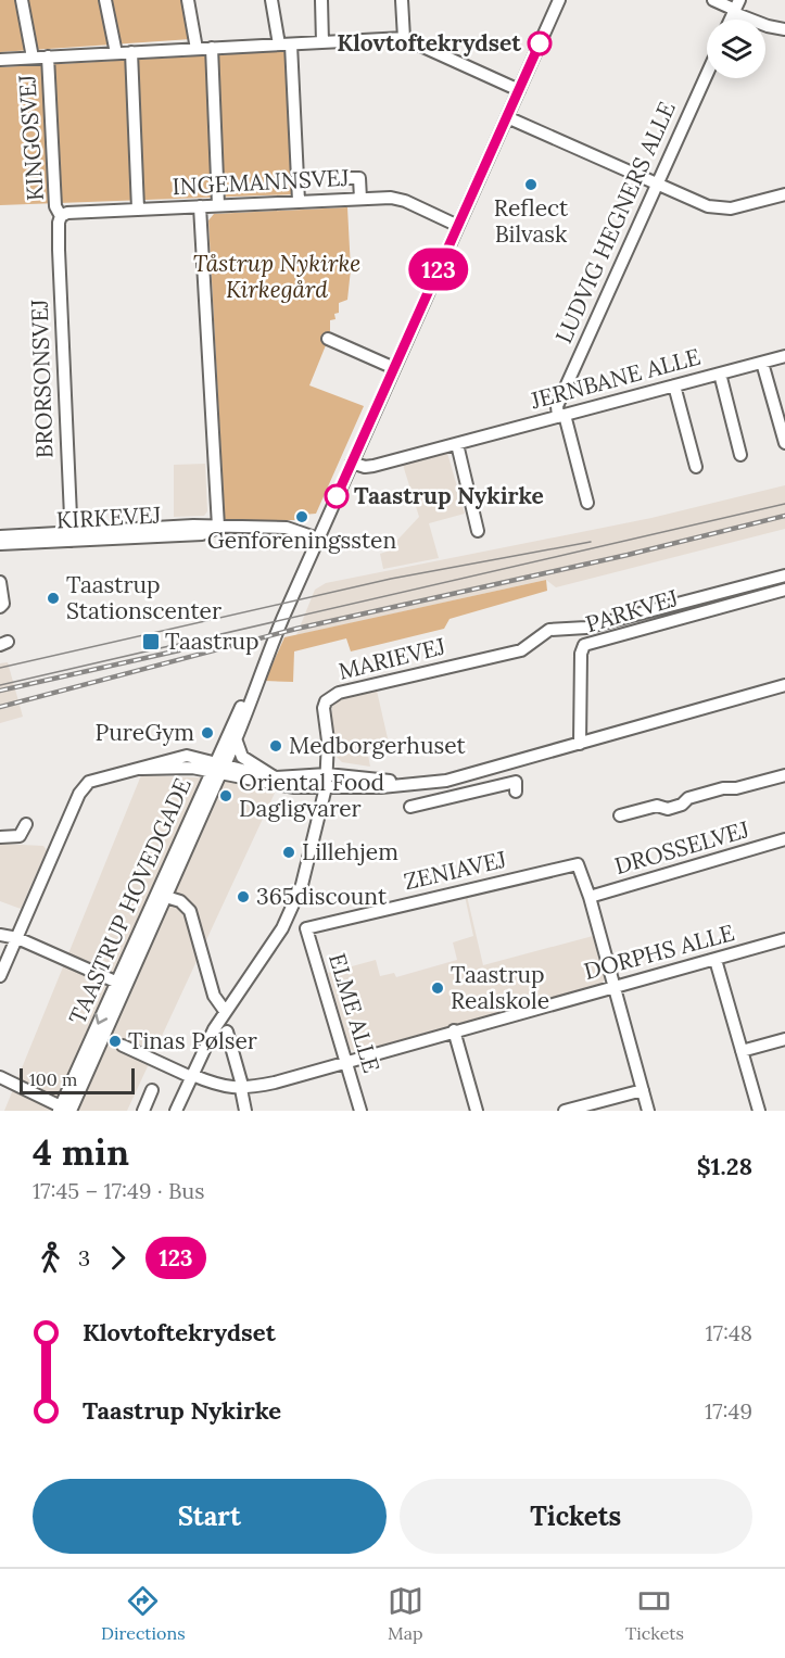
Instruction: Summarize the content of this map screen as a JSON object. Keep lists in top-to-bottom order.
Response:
{
  "streets": {
    "street": [
      "KINGOSVEJ",
      "INGEMANNSVEJ",
      "LUDVIG HEGNERS ALLE",
      "BRORSONSVEJ",
      "JERNBANE ALLE",
      "KIRKEVEJ",
      "PARKVEJ",
      "MARIEVEJ",
      "DROSSELVEJ",
      "ZENIAVEJ",
      "TAASTRUP HOVEDGADE",
      "DORPHS ALLE",
      "ELME ALLE"
    ]
  },
  "crossings": [
    ["KINGOSVEJ", "INGEMANNSVEJ"],
    ["KINGOSVEJ", "BRORSONSVEJ"],
    ["KINGOSVEJ", "TAASTRUP HOVEDGADE"],
    ["INGEMANNSVEJ", "BRORSONSVEJ"],
    ["INGEMANNSVEJ", "TAASTRUP HOVEDGADE"],
    ["LUDVIG HEGNERS ALLE", "JERNBANE ALLE"],
    ["BRORSONSVEJ", "KIRKEVEJ"],
    ["JERNBANE ALLE", "TAASTRUP HOVEDGADE"],
    ["KIRKEVEJ", "TAASTRUP HOVEDGADE"],
    ["MARIEVEJ", "DORPHS ALLE"],
    ["DROSSELVEJ", "ZENIAVEJ"],
    ["ZENIAVEJ", "ELME ALLE"],
    ["DORPHS ALLE", "ELME ALLE"]
  ],
  "parks": ["Tåstrup Nykirke Kirkegård"],
  "places": {
    "other": [
      "Klovtoftekrydset",
      "Reflect Bilvask",
      "Taastrup Nykirke",
      "Genforeningssten",
      "Taastrup Stationscenter",
      "PureGym",
      "Medborgerhuset",
      "Oriental Food Dagligvarer",
      "Lillehjem",
      "365discount",
      "Taastrup Realskole",
      "Tinas Pølser"
    ],
    "transit": ["Taastrup"]
  },
  "lines": ["bus line 123"],
  "scale_bar": "100 m",
  "page": {
    "on_map": "123",
    "scale": "100 m",
    "heading": ["4 min", "17:45 – 17:49 · Bus", "$1.28"],
    "legs": ["3", "123"],
    "list": [
      {
        "name": "Klovtoftekrydset",
        "value": "17:48"
      },
      {
        "name": "Taastrup Nykirke",
        "value": "17:49"
      }
    ],
    "buttons": ["Start", "Tickets"],
    "tabs": ["Directions", "Map", "Tickets"]
  }
}
